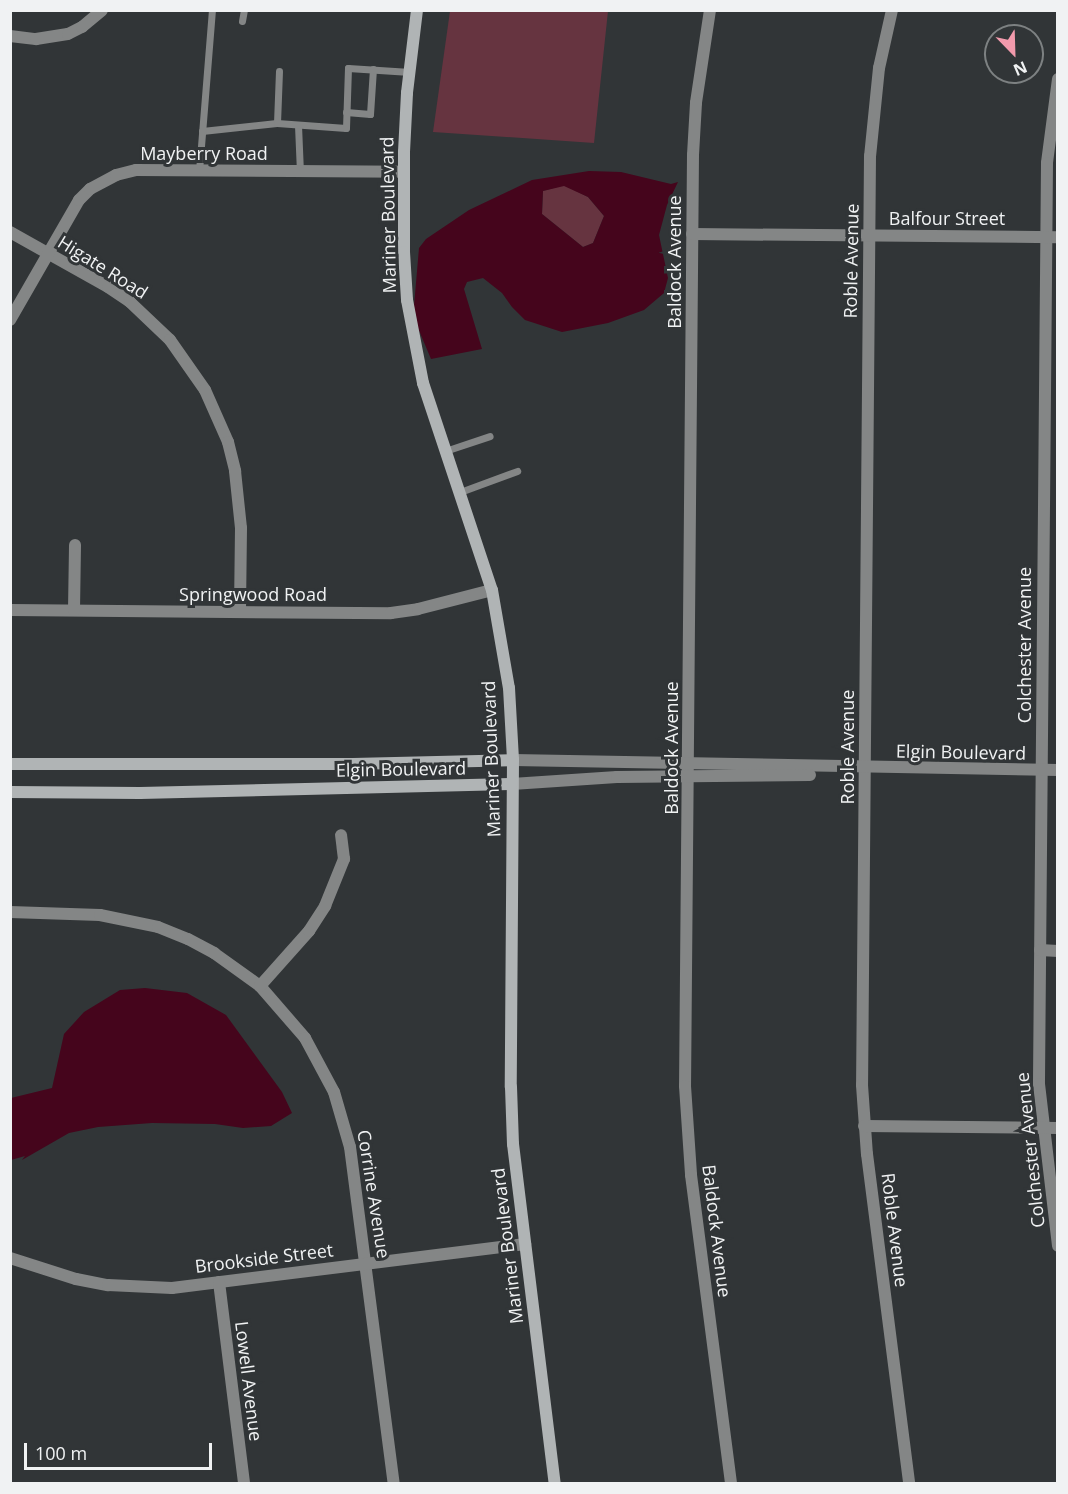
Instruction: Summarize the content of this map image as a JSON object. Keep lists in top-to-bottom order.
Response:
{
  "streets": {
    "main road": ["Mariner Boulevard", "Elgin Boulevard"],
    "street": [
      "Mayberry Road",
      "Balfour Street",
      "Roble Avenue",
      "Baldock Avenue",
      "Higate Road",
      "Springwood Road",
      "Colchester Avenue",
      "Corrine Avenue",
      "Brookside Street",
      "Lowell Avenue"
    ]
  },
  "crossings": [
    ["Mayberry Road", "Mariner Boulevard"],
    ["Mayberry Road", "Higate Road"],
    ["Mariner Boulevard", "Springwood Road"],
    ["Mariner Boulevard", "Elgin Boulevard"],
    ["Mariner Boulevard", "Brookside Street"],
    ["Balfour Street", "Roble Avenue"],
    ["Balfour Street", "Baldock Avenue"],
    ["Balfour Street", "Colchester Avenue"],
    ["Roble Avenue", "Elgin Boulevard"],
    ["Baldock Avenue", "Elgin Boulevard"],
    ["Higate Road", "Springwood Road"],
    ["Colchester Avenue", "Elgin Boulevard"],
    ["Corrine Avenue", "Brookside Street"],
    ["Brookside Street", "Lowell Avenue"]
  ],
  "scale_bar": "100 m",
  "north": "bottom right"
}
